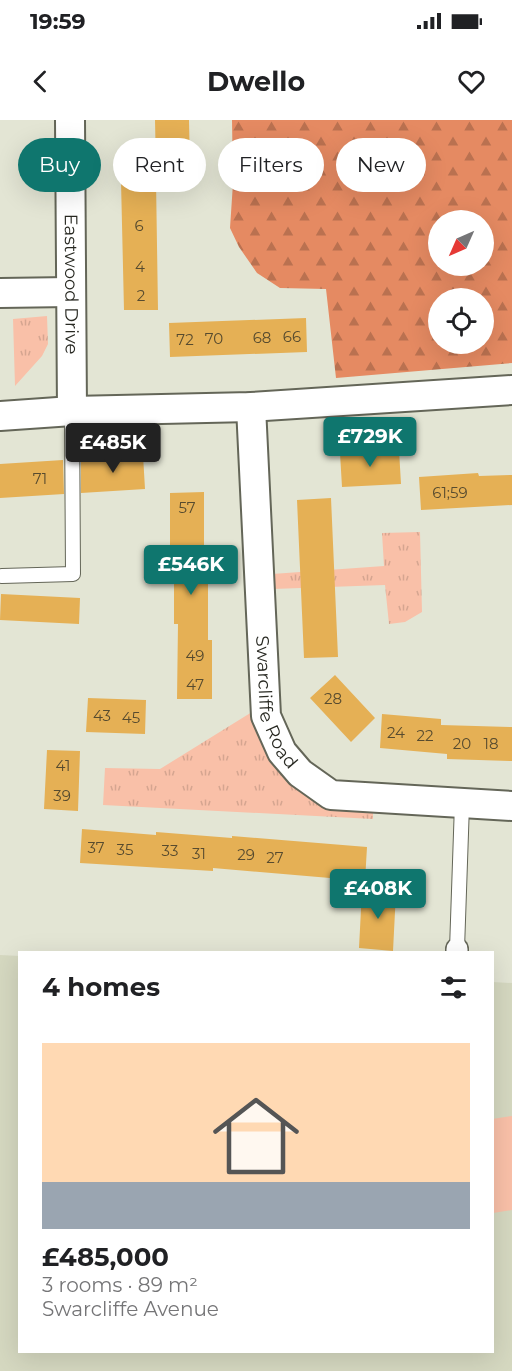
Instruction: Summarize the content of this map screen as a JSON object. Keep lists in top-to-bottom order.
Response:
{
  "streets": {
    "street": ["Eastwood Drive", "Swarcliffe Road"]
  },
  "house_numbers": [
    "6",
    "4",
    "2",
    "66",
    "68",
    "70",
    "72",
    "71",
    "61;59",
    "57",
    "49",
    "47",
    "28",
    "43",
    "45",
    "24",
    "22",
    "20",
    "18",
    "41",
    "39",
    "37",
    "35",
    "33",
    "31",
    "29",
    "27"
  ],
  "north": "bottom left",
  "page": {
    "status": "19:59",
    "header": "Dwello",
    "chip": [
      "Buy",
      "Rent",
      "Filters",
      "New"
    ],
    "price": [
      "£729K",
      "£485K",
      "£546K",
      "£408K"
    ],
    "heading": "4 homes",
    "list": [
      {
        "name": "£485,000",
        "note": "3 rooms · 89 m² · Swarcliffe Avenue"
      }
    ]
  }
}
